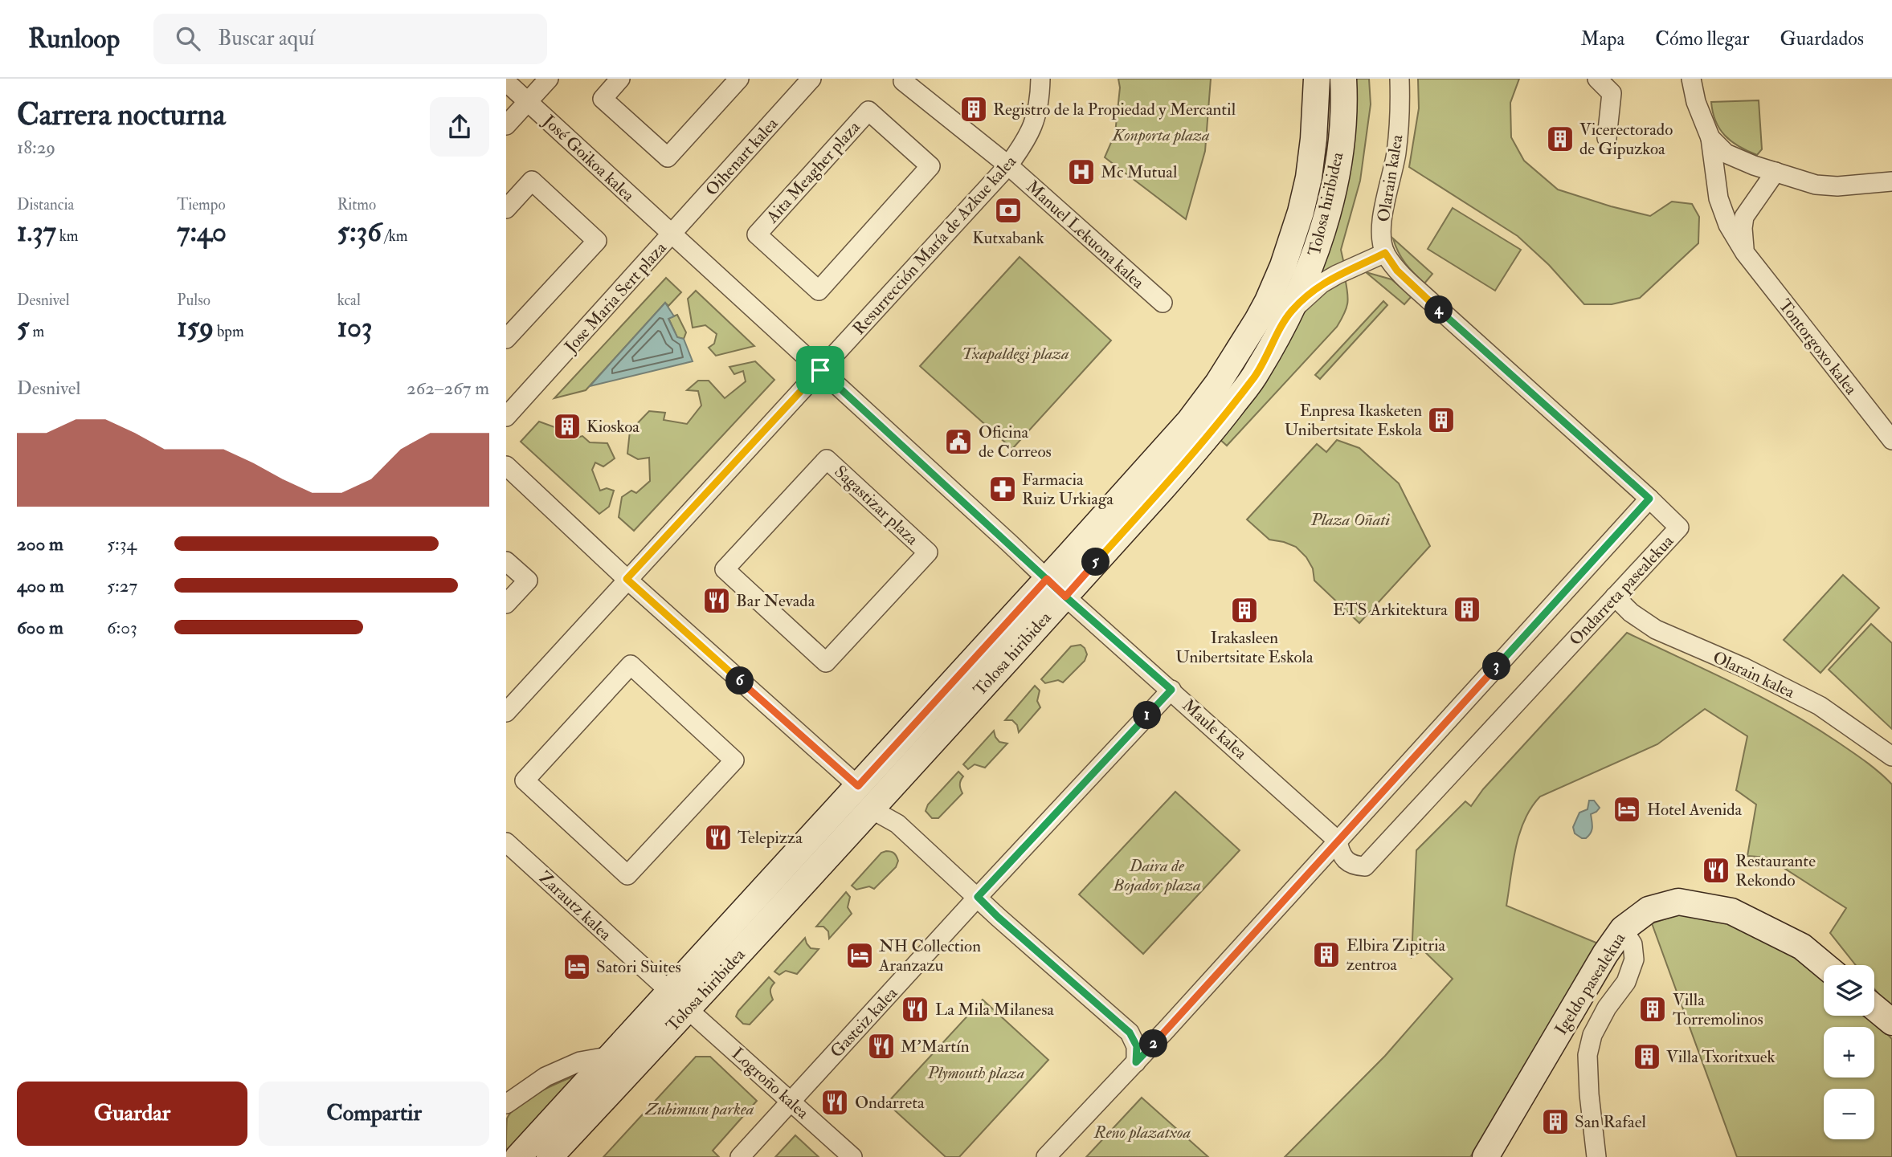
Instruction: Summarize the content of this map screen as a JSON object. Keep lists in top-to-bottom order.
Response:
{
  "streets": {
    "main road": ["Tolosa hiribidea", "Igeldo pasealekua"],
    "street": [
      "Oihenart kalea",
      "José Goikoa kalea",
      "Aita Meagher plaza",
      "Olarain kalea",
      "Manuel Lekuona kalea",
      "Resurrección María de Azkue kalea",
      "Jose Maria Sert plaza",
      "Tontorgoxo kalea",
      "Sagastizar plaza",
      "Ondarreta pasealekua",
      "Maule kalea",
      "Zarautz kalea",
      "Gasteiz kalea",
      "Logroño kalea"
    ]
  },
  "crossings": [
    ["Oihenart kalea", "José Goikoa kalea"],
    ["Oihenart kalea", "Jose Maria Sert plaza"],
    ["José Goikoa kalea", "Jose Maria Sert plaza"],
    ["Olarain kalea", "Ondarreta pasealekua"],
    ["Tolosa hiribidea", "Jose Maria Sert plaza"],
    ["Tolosa hiribidea", "Maule kalea"],
    ["Tolosa hiribidea", "Zarautz kalea"],
    ["Tolosa hiribidea", "Logroño kalea"],
    ["Manuel Lekuona kalea", "Resurrección María de Azkue kalea"],
    ["Resurrección María de Azkue kalea", "Jose Maria Sert plaza"],
    ["Jose Maria Sert plaza", "Maule kalea"],
    ["Ondarreta pasealekua", "Maule kalea"],
    ["Maule kalea", "Gasteiz kalea"],
    ["Gasteiz kalea", "Logroño kalea"]
  ],
  "parks": [
    "Konporta plaza",
    "Txapaldegi plaza",
    "Plaza Oñati",
    "Daira de Bojador plaza",
    "Plymouth plaza",
    "Zubimusu parkea",
    "Reno plazatxoa"
  ],
  "places": {
    "building": [
      "Registro de la Propiedad y Mercantil",
      "Vicerectorado de Gipuzkoa",
      "Enpresa Ikasketen Unibertsitate Eskola",
      "Kioskoa",
      "ETS Arkitektura",
      "Irakasleen Unibertsitate Eskola",
      "Elbira Zipitria zentroa",
      "Villa Torremolinos",
      "Villa Txoritxuek",
      "San Rafael"
    ],
    "hospital": ["Mc Mutual"],
    "bank": ["Kutxabank"],
    "public building": ["Oficina de Correos"],
    "pharmacy": ["Farmacia Ruiz Urkiaga"],
    "restaurant": [
      "Bar Nevada",
      "Telepizza",
      "Restaurante Rekondo",
      "La Mila Milanesa",
      "M'Martín",
      "Ondarreta"
    ],
    "hotel": ["Hotel Avenida", "NH Collection Aranzazu", "Satori Suites"]
  },
  "page": {
    "header": "Runloop",
    "search": "Buscar aquí",
    "nav": ["Mapa", "Cómo llegar", "Guardados"],
    "heading": ["Carrera nocturna", "18:29"],
    "stats": [
      ["Distancia", "1.37 km"],
      ["Tiempo", "7:40"],
      ["Ritmo", "5:36 /km"],
      ["Desnivel", "5 m"],
      ["Pulso", "159 bpm"],
      ["kcal", "103"]
    ],
    "pins": [
      "4",
      "5",
      "3",
      "6",
      "1",
      "2"
    ],
    "chart": ["Desnivel", "262–267 m"],
    "list": [
      {
        "name": "200 m",
        "note": "5:34"
      },
      {
        "name": "400 m",
        "note": "5:27"
      },
      {
        "name": "600 m",
        "note": "6:03"
      }
    ],
    "map_buttons": ["+", "−"],
    "buttons": ["Guardar", "Compartir"]
  }
}
